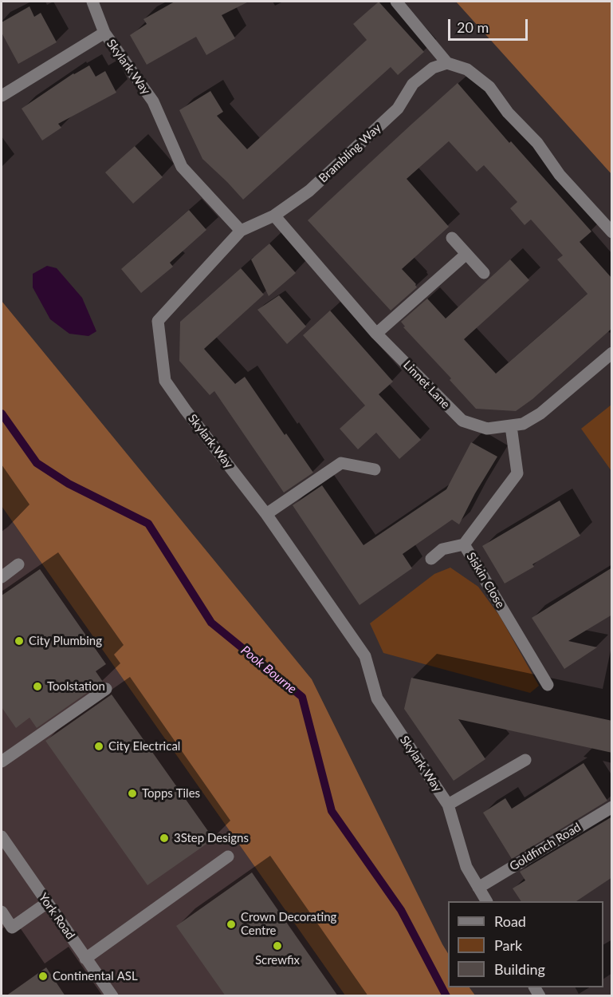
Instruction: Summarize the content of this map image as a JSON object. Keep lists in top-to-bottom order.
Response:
{
  "streets": {
    "street": [
      "Skylark Way",
      "Brambling Way",
      "Linnet Lane",
      "Siskin Close",
      "Goldfinch Road",
      "York Road"
    ]
  },
  "crossings": [
    ["Skylark Way", "Brambling Way"],
    ["Skylark Way", "Goldfinch Road"],
    ["Brambling Way", "Linnet Lane"],
    ["Linnet Lane", "Siskin Close"]
  ],
  "water": ["Pook Bourne"],
  "places": [
    "City Plumbing",
    "Toolstation",
    "City Electrical",
    "Topps Tiles",
    "3Step Designs",
    "Crown Decorating Centre",
    "Screwfix",
    "Continental ASL"
  ],
  "legend": ["Road", "Park", "Building"],
  "scale_bar": "20 m"
}
